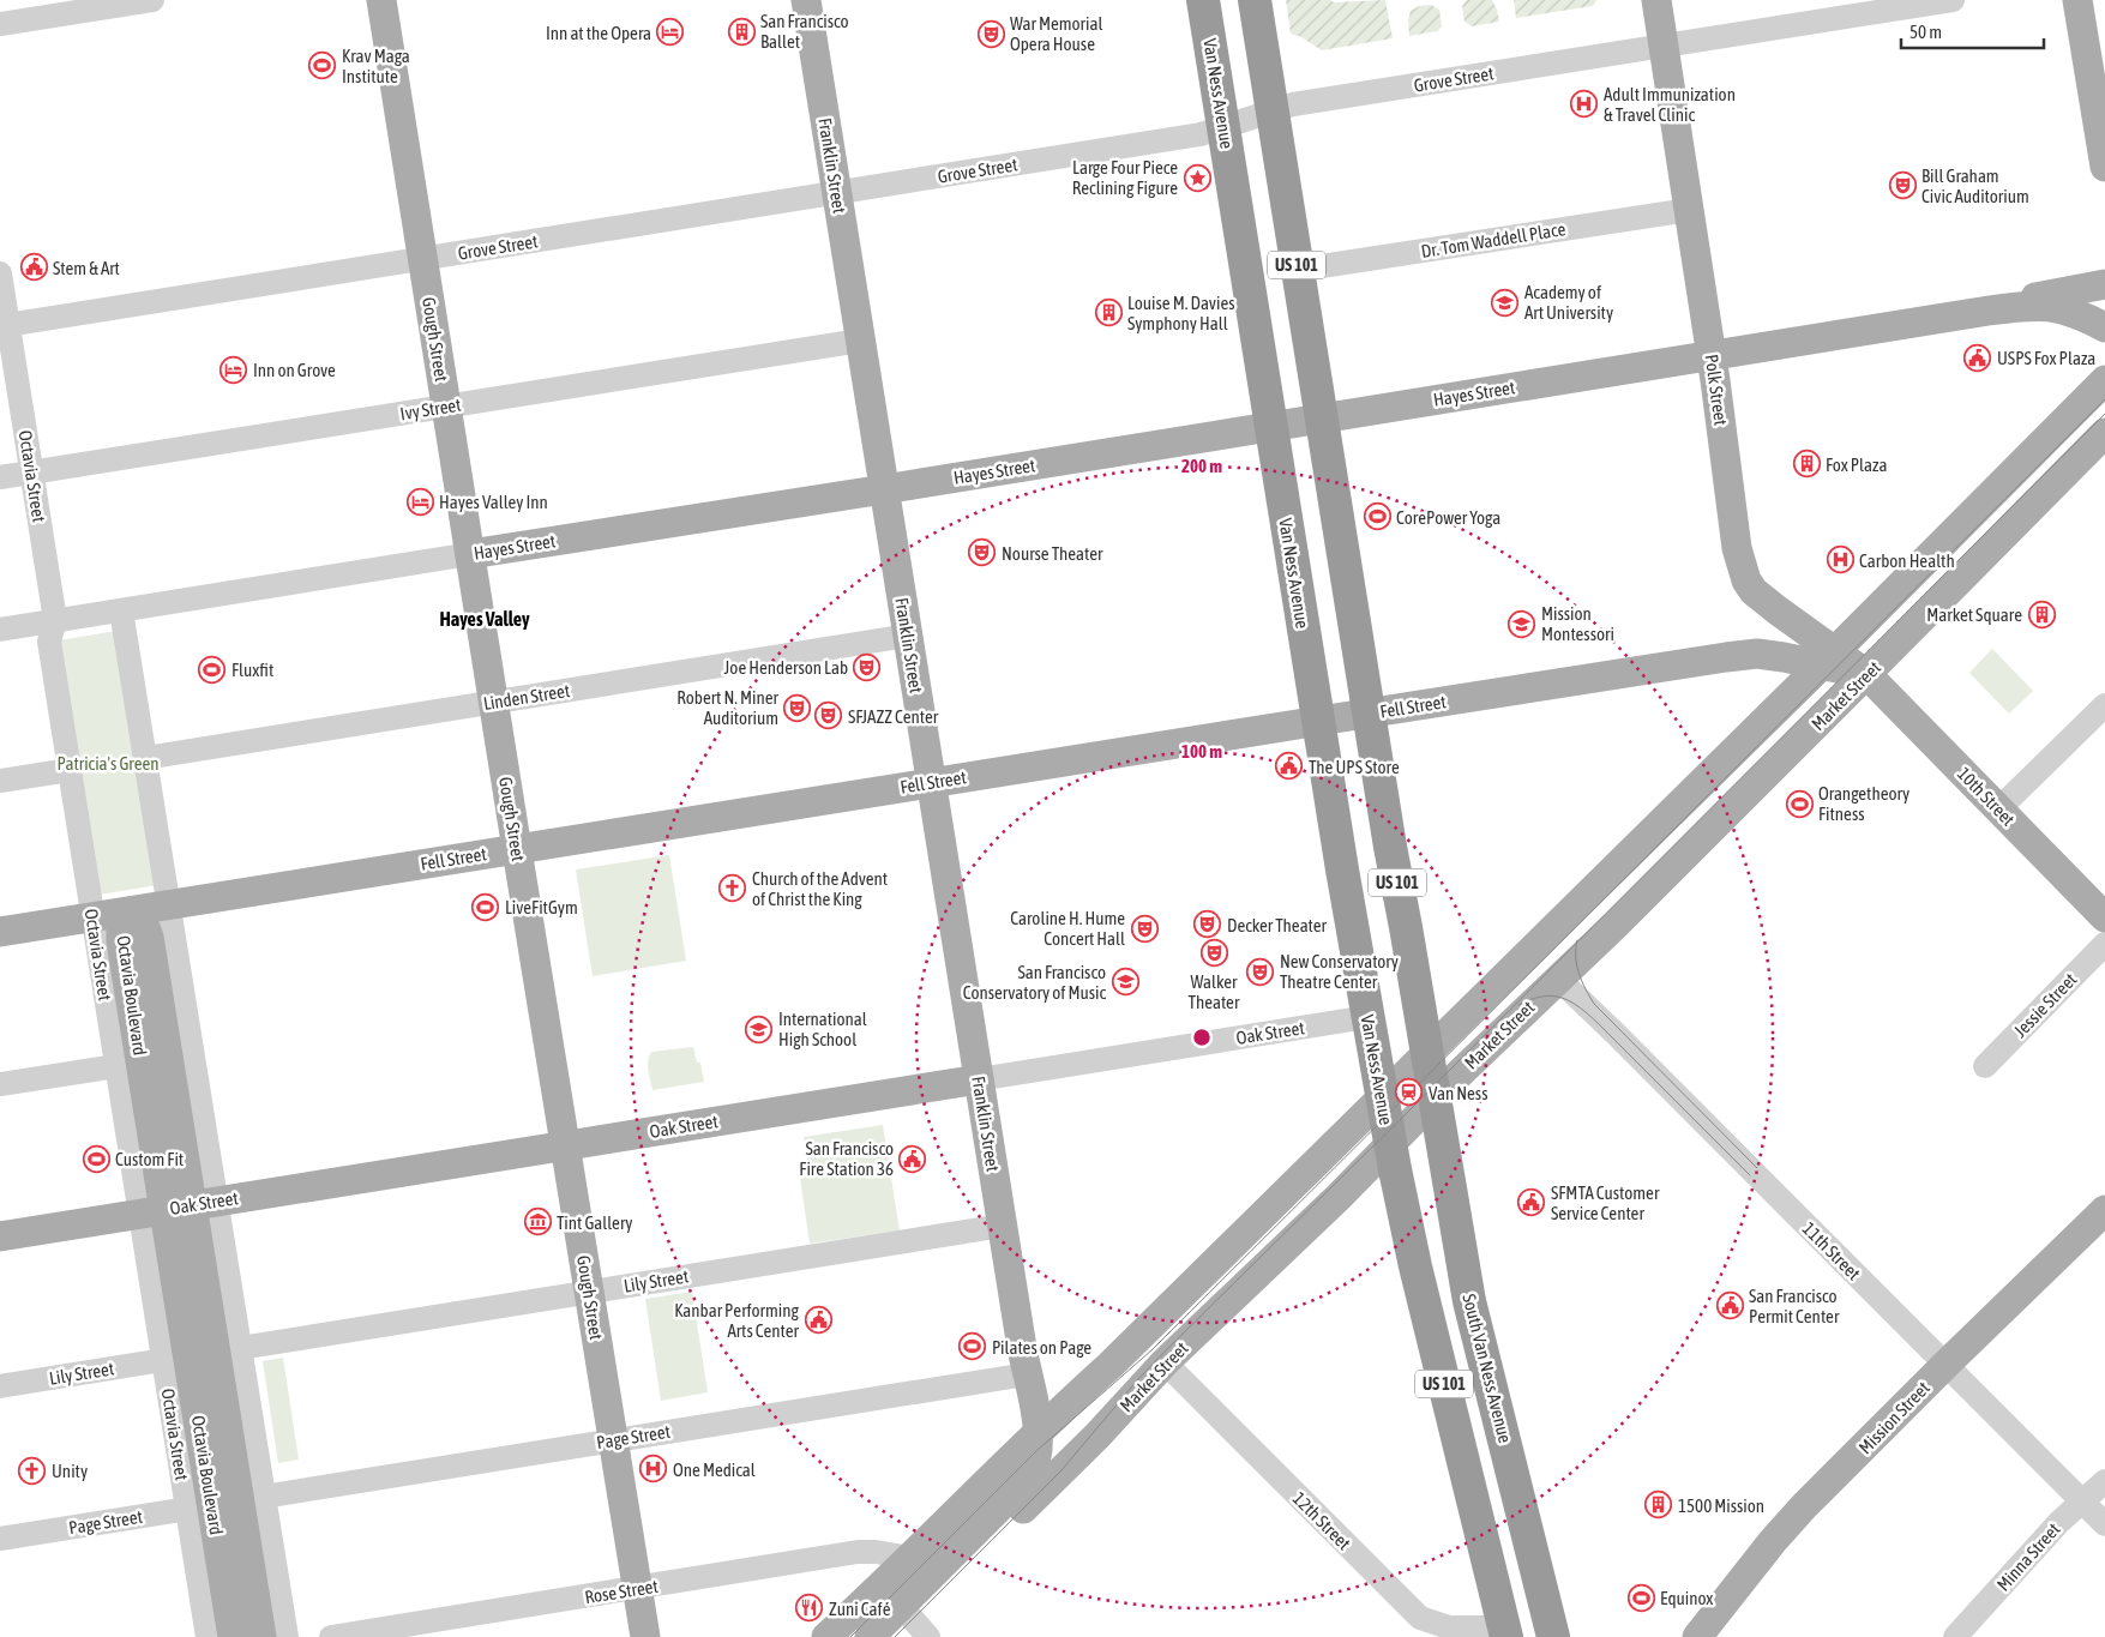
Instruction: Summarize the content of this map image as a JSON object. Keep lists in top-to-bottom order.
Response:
{
  "streets": {
    "highway": ["Van Ness Avenue", "US 101", "South Van Ness Avenue"],
    "main road": [
      "Franklin Street",
      "Gough Street",
      "Polk Street",
      "Hayes Street",
      "Market Street",
      "Fell Street",
      "10th Street",
      "Octavia Boulevard",
      "Oak Street",
      "Mission Street"
    ],
    "street": [
      "Grove Street",
      "Dr. Tom Waddell Place",
      "Ivy Street",
      "Octavia Street",
      "Linden Street",
      "Jessie Street",
      "11th Street",
      "Lily Street",
      "Page Street",
      "12th Street",
      "Minna Street",
      "Rose Street"
    ]
  },
  "crossings": [
    ["Grove Street", "Van Ness Avenue"],
    ["Grove Street", "Franklin Street"],
    ["Grove Street", "US 101"],
    ["Grove Street", "Gough Street"],
    ["Grove Street", "Polk Street"],
    ["Grove Street", "Octavia Street"],
    ["Van Ness Avenue", "US 101"],
    ["Van Ness Avenue", "Hayes Street"],
    ["Van Ness Avenue", "Market Street"],
    ["Van Ness Avenue", "Fell Street"],
    ["Van Ness Avenue", "Oak Street"],
    ["Franklin Street", "Hayes Street"],
    ["Franklin Street", "Ivy Street"],
    ["Franklin Street", "Market Street"],
    ["Franklin Street", "Linden Street"],
    ["Franklin Street", "Fell Street"],
    ["Franklin Street", "Oak Street"],
    ["Franklin Street", "Lily Street"],
    ["Franklin Street", "Page Street"],
    ["Dr. Tom Waddell Place", "US 101"],
    ["Dr. Tom Waddell Place", "Polk Street"],
    ["US 101", "Hayes Street"],
    ["US 101", "Market Street"],
    ["US 101", "Fell Street"],
    ["US 101", "South Van Ness Avenue"],
    ["US 101", "12th Street"],
    ["Gough Street", "Hayes Street"],
    ["Gough Street", "Ivy Street"],
    ["Gough Street", "Linden Street"],
    ["Gough Street", "Fell Street"],
    ["Gough Street", "Oak Street"],
    ["Gough Street", "Lily Street"],
    ["Gough Street", "Page Street"],
    ["Gough Street", "Rose Street"],
    ["Polk Street", "Hayes Street"],
    ["Polk Street", "Market Street"],
    ["Polk Street", "Fell Street"],
    ["Polk Street", "10th Street"],
    ["Hayes Street", "Octavia Street"],
    ["Ivy Street", "Octavia Street"],
    ["Octavia Street", "Linden Street"],
    ["Octavia Street", "Fell Street"],
    ["Octavia Street", "Octavia Boulevard"],
    ["Octavia Street", "Oak Street"],
    ["Octavia Street", "Lily Street"],
    ["Octavia Street", "Page Street"],
    ["Market Street", "Fell Street"],
    ["Market Street", "10th Street"],
    ["Market Street", "11th Street"],
    ["Market Street", "South Van Ness Avenue"],
    ["Market Street", "12th Street"],
    ["Market Street", "Rose Street"],
    ["Fell Street", "Octavia Boulevard"],
    ["Octavia Boulevard", "Oak Street"],
    ["Octavia Boulevard", "Page Street"],
    ["11th Street", "Mission Street"],
    ["11th Street", "Minna Street"]
  ],
  "districts": ["Hayes Valley"],
  "parks": ["Patricia's Green"],
  "places": {
    "building": [
      "San Francisco Ballet",
      "Louise M. Davies Symphony Hall",
      "Fox Plaza",
      "Market Square",
      "1500 Mission"
    ],
    "hotel": ["Inn at the Opera", "Inn on Grove", "Hayes Valley Inn"],
    "theatre": [
      "War Memorial Opera House",
      "Bill Graham Civic Auditorium",
      "Nourse Theater",
      "Joe Henderson Lab",
      "Robert N. Miner Auditorium",
      "SFJAZZ Center",
      "Decker Theater",
      "Caroline H. Hume Concert Hall",
      "Walker Theater",
      "New Conservatory Theatre Center"
    ],
    "sports": [
      "Krav Maga Institute",
      "CorePower Yoga",
      "Fluxfit",
      "Orangetheory Fitness",
      "LiveFitGym",
      "Custom Fit",
      "Pilates on Page",
      "Equinox"
    ],
    "hospital": ["Adult Immunization & Travel Clinic", "Carbon Health", "One Medical"],
    "place": ["Large Four Piece Reclining Figure"],
    "public building": [
      "Stem & Art",
      "USPS Fox Plaza",
      "The UPS Store",
      "San Francisco Fire Station 36",
      "SFMTA Customer Service Center",
      "San Francisco Permit Center",
      "Kanbar Performing Arts Center"
    ],
    "school or university": [
      "Academy of Art University",
      "Mission Montessori",
      "San Francisco Conservatory of Music",
      "International High School"
    ],
    "church": ["Church of the Advent of Christ the King", "Unity"],
    "station": ["Van Ness"],
    "museum": ["Tint Gallery"],
    "restaurant": ["Zuni Café"]
  },
  "scale_bar": "50 m",
  "rings": ["200 m", "100 m"]
}
